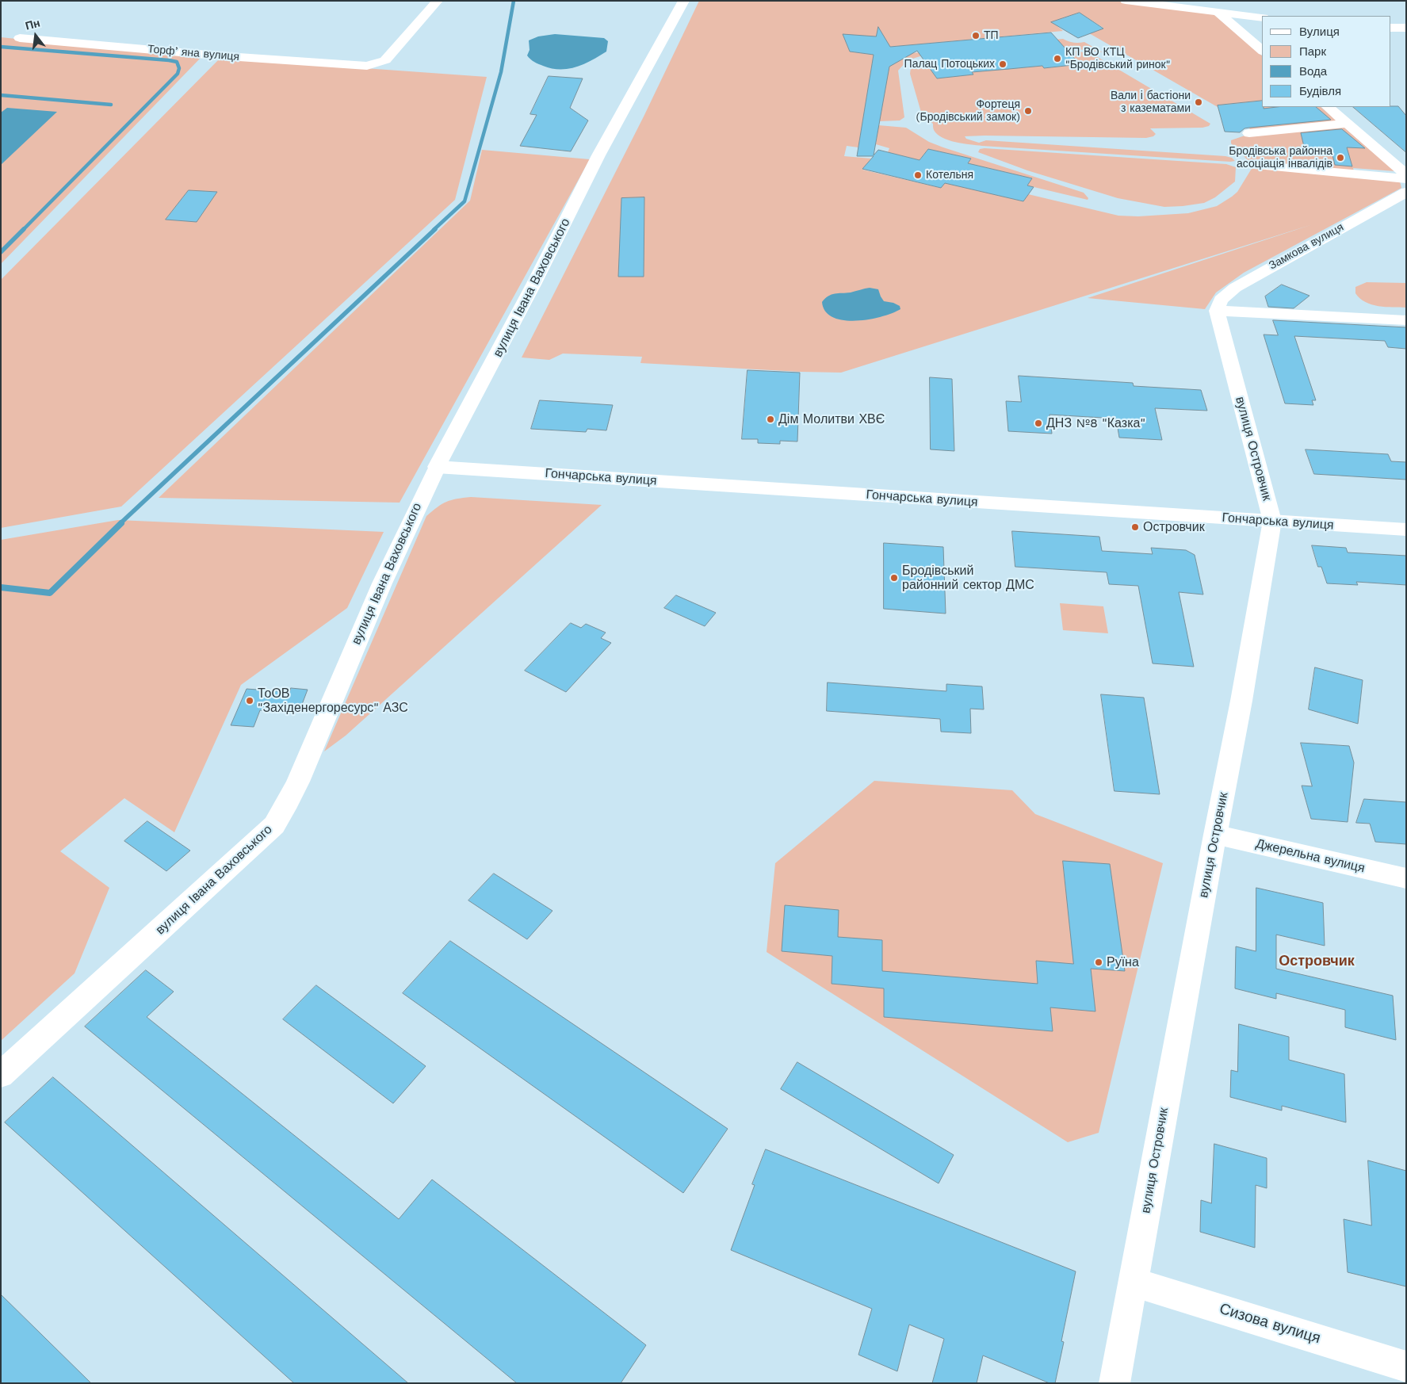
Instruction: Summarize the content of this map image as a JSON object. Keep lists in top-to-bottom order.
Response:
{
  "streets": {
    "street": [
      "Торфʼяна вулиця",
      "Замкова вулиця",
      "вулиця Івана Ваховського",
      "вулиця Островчик",
      "Гончарська вулиця",
      "Джерельна вулиця",
      "Сизова вулиця"
    ]
  },
  "crossings": [
    ["Замкова вулиця", "вулиця Островчик"],
    ["вулиця Івана Ваховського", "Гончарська вулиця"],
    ["вулиця Островчик", "Гончарська вулиця"],
    ["вулиця Островчик", "Джерельна вулиця"],
    ["вулиця Островчик", "Сизова вулиця"]
  ],
  "districts": ["Островчик"],
  "places": [
    "ТП",
    "КП ВО КТЦ \"Бродівський ринок\"",
    "Палац Потоцьких",
    "Вали і бастіони з казематами",
    "Фортеця (Бродівський замок)",
    "Бродівська районна асоціація інвалідів",
    "Котельня",
    "Дім Молитви ХВЄ",
    "ДНЗ №8 \"Казка\"",
    "Островчик",
    "Бродівський районний сектор ДМС",
    "ТоОВ \"Західенергоресурс\" АЗС",
    "Руїна"
  ],
  "legend": [
    "Вулиця",
    "Парк",
    "Вода",
    "Будівля"
  ],
  "north": "top"
}
